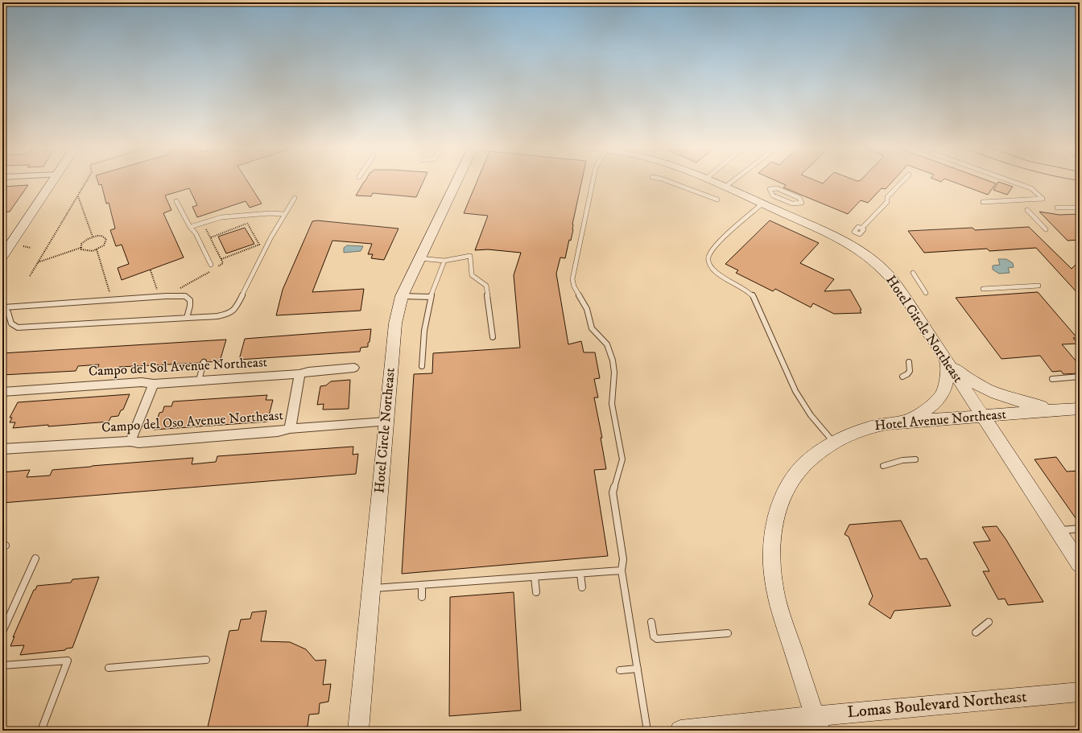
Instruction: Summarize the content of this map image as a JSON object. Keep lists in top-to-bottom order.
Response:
{
  "streets": {
    "street": [
      "Hotel Circle Northeast",
      "Campo del Sol Avenue Northeast",
      "Hotel Avenue Northeast",
      "Campo del Oso Avenue Northeast",
      "Lomas Boulevard Northeast"
    ]
  },
  "crossings": [
    ["Hotel Circle Northeast", "Hotel Avenue Northeast"],
    ["Hotel Circle Northeast", "Campo del Oso Avenue Northeast"],
    ["Hotel Avenue Northeast", "Lomas Boulevard Northeast"]
  ]
}
